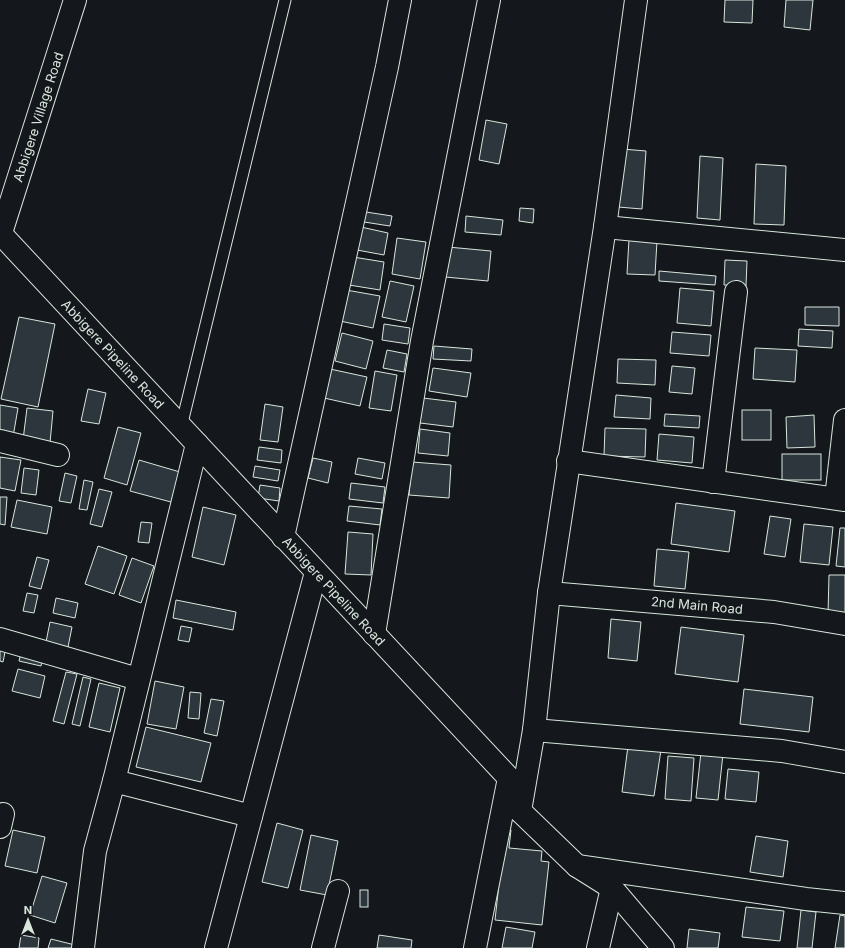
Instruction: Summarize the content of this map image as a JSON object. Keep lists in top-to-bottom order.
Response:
{
  "streets": {
    "street": ["Abbigere Village Road", "Abbigere Pipeline Road", "2nd Main Road"]
  },
  "crossings": [
    ["Abbigere Village Road", "Abbigere Pipeline Road"]
  ],
  "north": "top"
}
